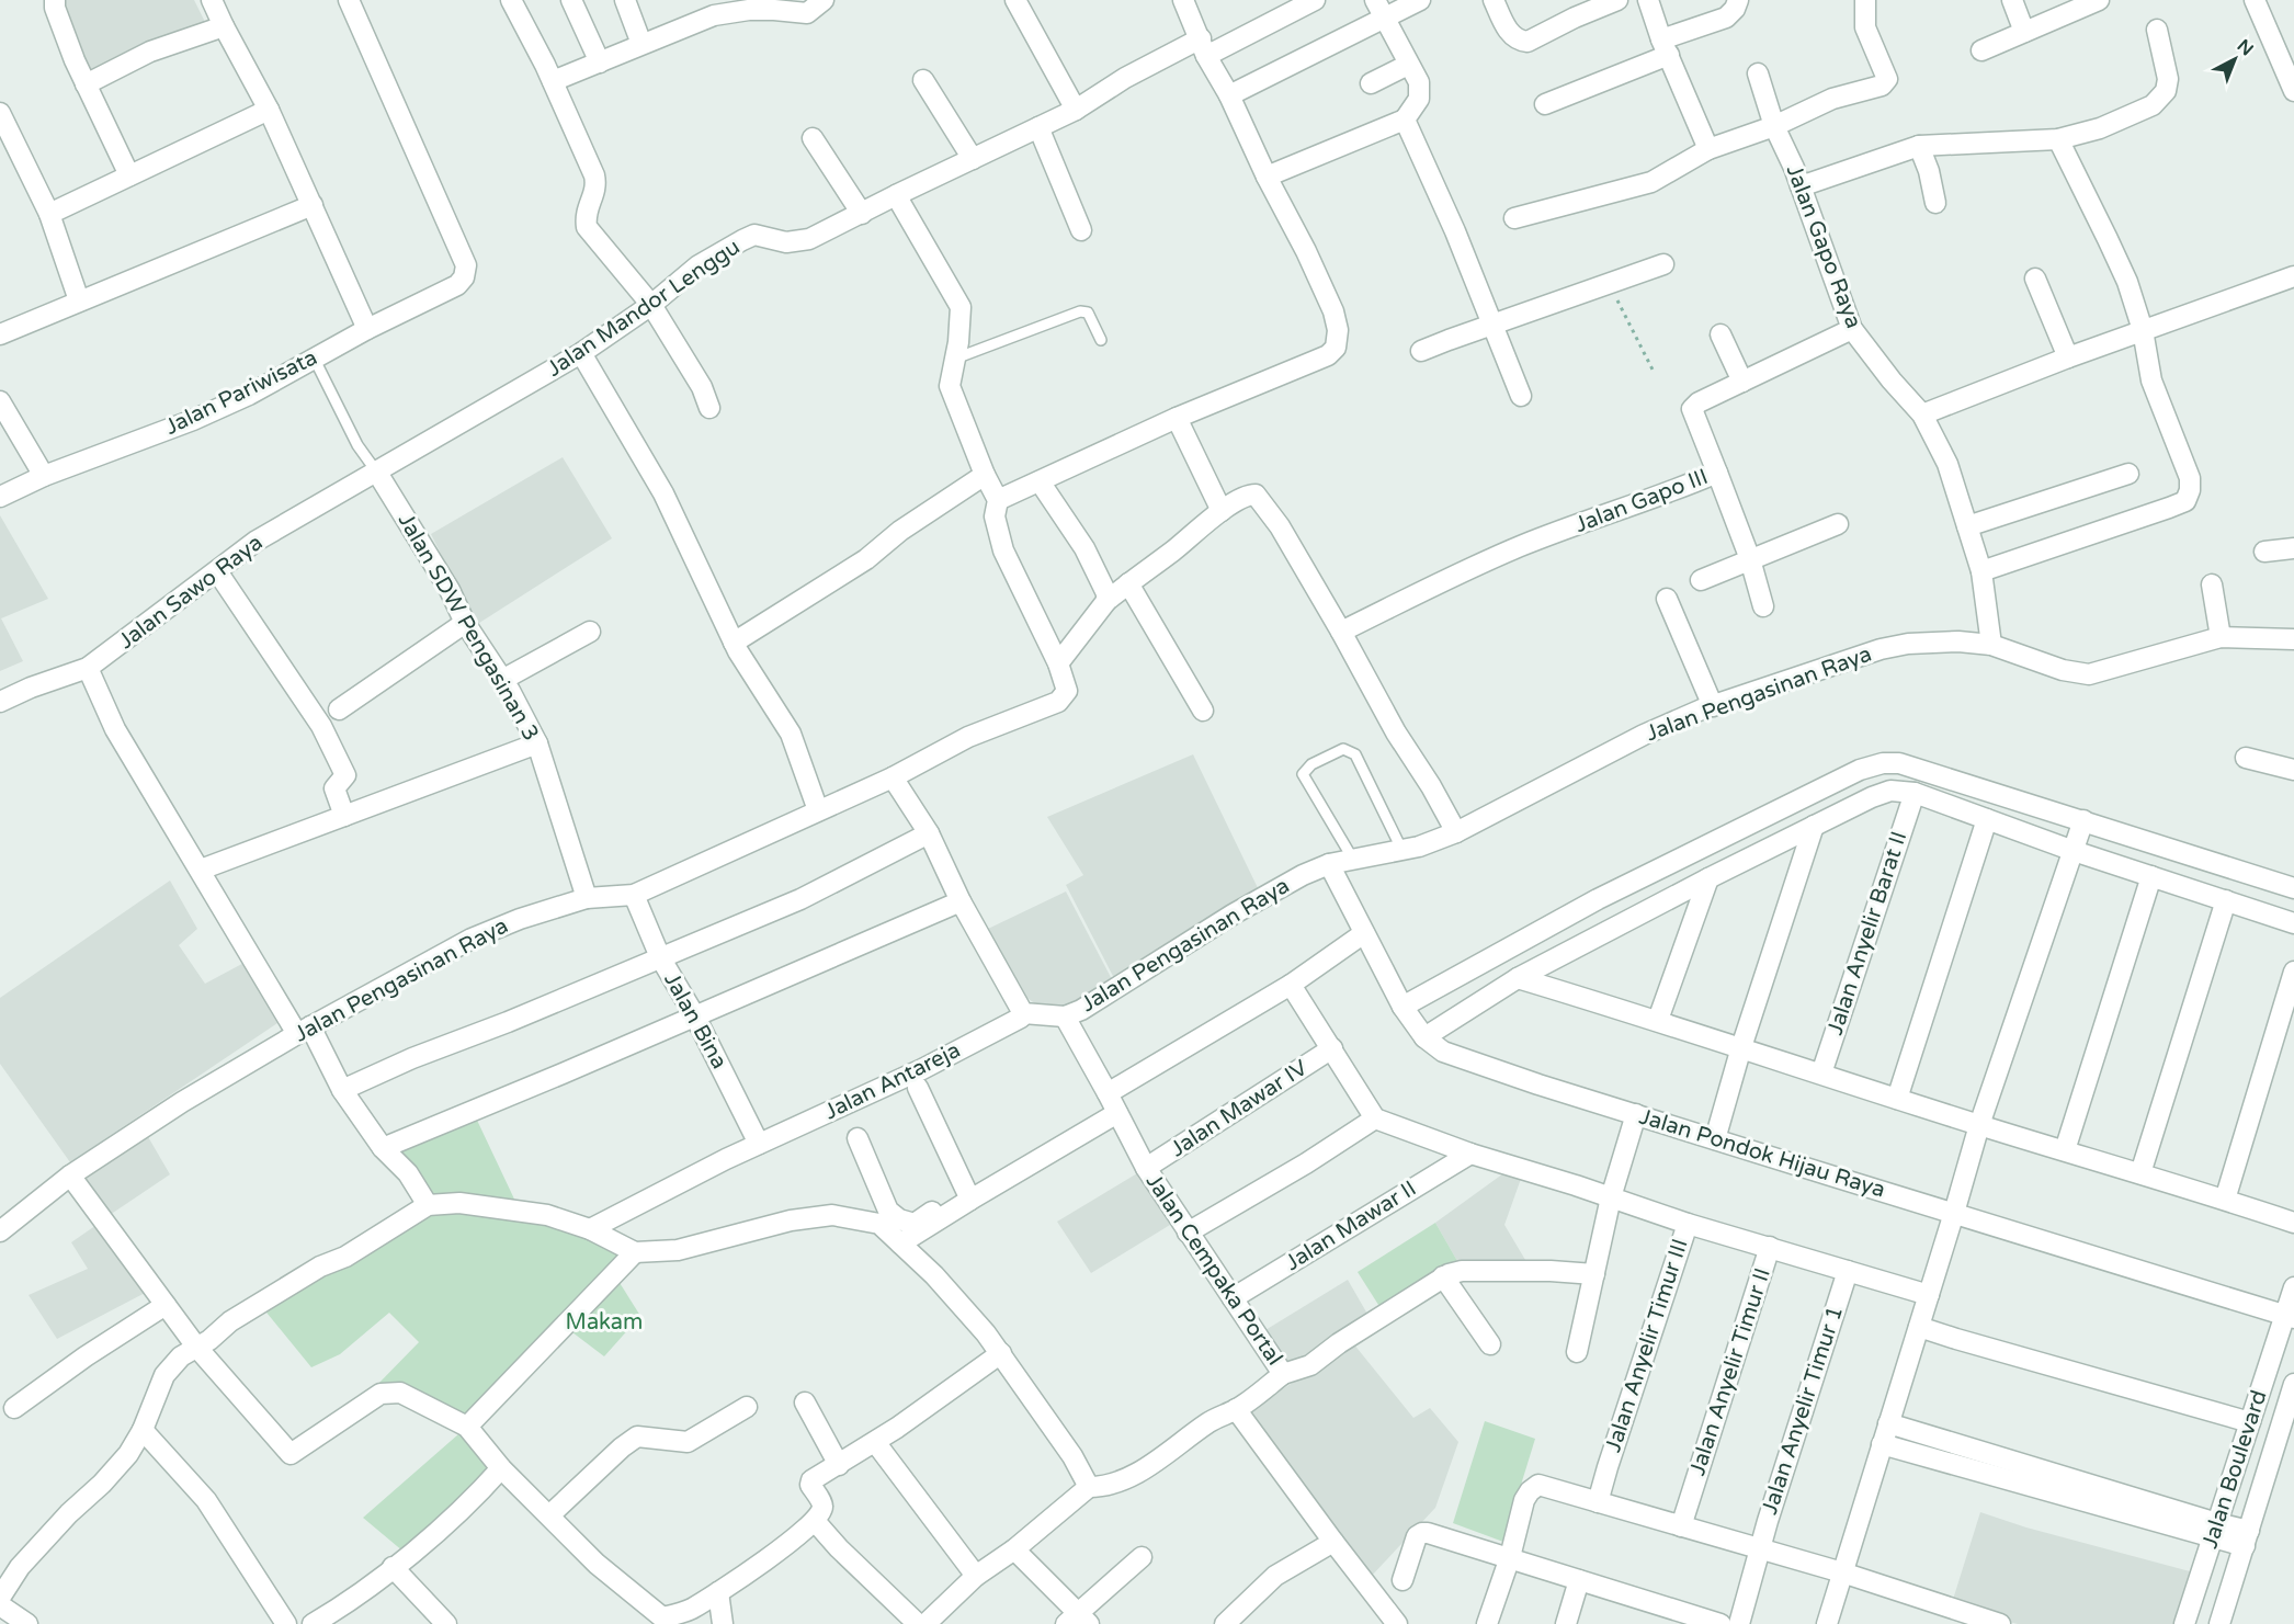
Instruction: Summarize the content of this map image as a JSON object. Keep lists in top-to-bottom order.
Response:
{
  "streets": {
    "street": [
      "Jalan Gapo Raya",
      "Jalan Mandor Lenggu",
      "Jalan Pariwisata",
      "Jalan Gapo III",
      "Jalan Sawo Raya",
      "Jalan SDW Pengasinan 3",
      "Jalan Pengasinan Raya",
      "Jalan Anyelir Barat II",
      "Jalan Bina",
      "Jalan Antareja",
      "Jalan Mawar IV",
      "Jalan Pondok Hijau Raya",
      "Jalan Mawar II",
      "Jalan Cempaka Portal",
      "Jalan Anyelir Timur III",
      "Jalan Anyelir Timur II",
      "Jalan Anyelir Timur 1",
      "Jalan Boulevard"
    ]
  },
  "crossings": [
    ["Jalan Gapo Raya", "Jalan Gapo III"],
    ["Jalan Gapo Raya", "Jalan Pengasinan Raya"],
    ["Jalan Mandor Lenggu", "Jalan Sawo Raya"],
    ["Jalan Mandor Lenggu", "Jalan SDW Pengasinan 3"],
    ["Jalan Sawo Raya", "Jalan SDW Pengasinan 3"],
    ["Jalan SDW Pengasinan 3", "Jalan Pengasinan Raya"],
    ["Jalan Pengasinan Raya", "Jalan Bina"],
    ["Jalan Pengasinan Raya", "Jalan Antareja"],
    ["Jalan Pengasinan Raya", "Jalan Pondok Hijau Raya"],
    ["Jalan Pengasinan Raya", "Jalan Cempaka Portal"],
    ["Jalan Bina", "Jalan Antareja"],
    ["Jalan Mawar IV", "Jalan Cempaka Portal"],
    ["Jalan Pondok Hijau Raya", "Jalan Boulevard"],
    ["Jalan Mawar II", "Jalan Cempaka Portal"]
  ],
  "parks": ["Makam"],
  "north": "top right"
}
